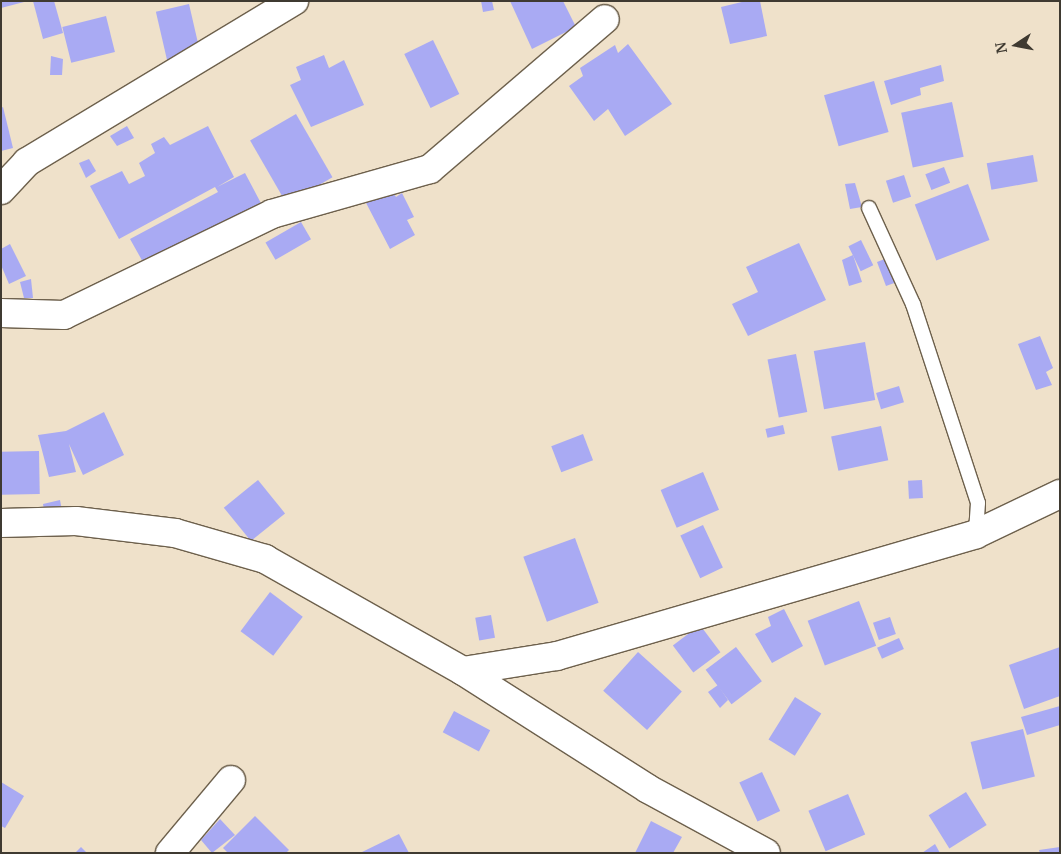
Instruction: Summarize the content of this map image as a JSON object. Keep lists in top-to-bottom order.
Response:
{
  "north": "left"
}
